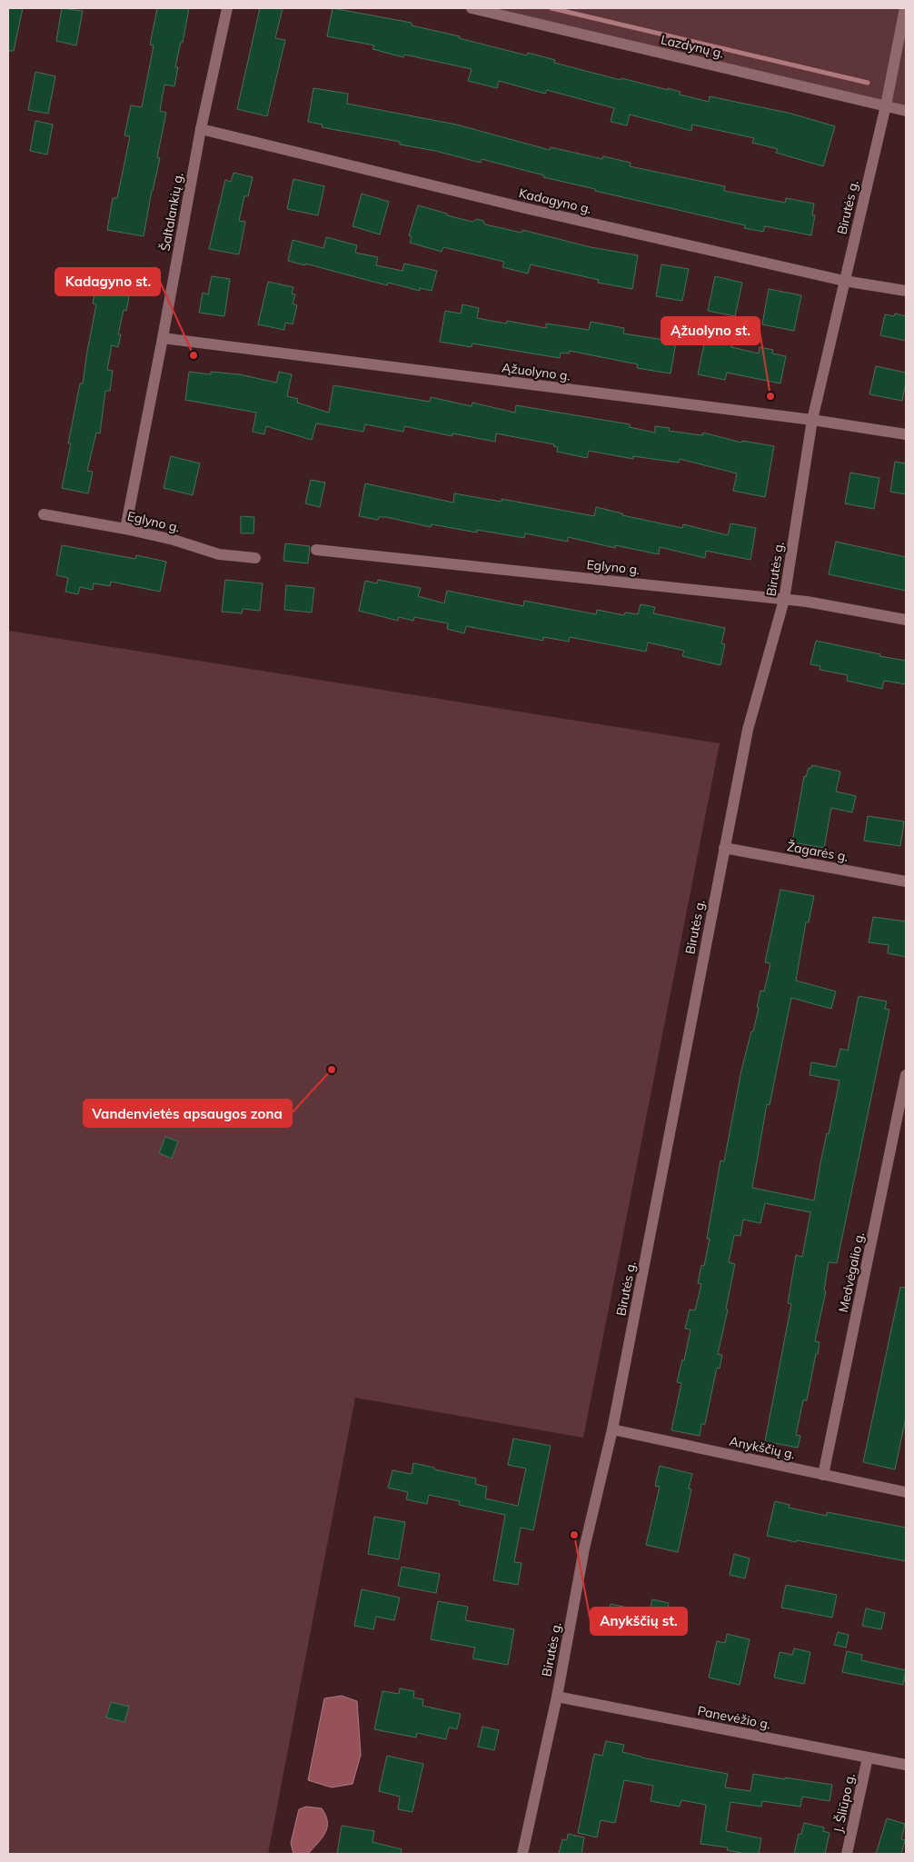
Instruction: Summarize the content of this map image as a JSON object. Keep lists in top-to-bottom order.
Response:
{
  "streets": {
    "street": [
      "Lazdynų g.",
      "Kadagyno g.",
      "Birutės g.",
      "Šaltalankių g.",
      "Ąžuolyno g.",
      "Eglyno g.",
      "Žagarės g.",
      "Medvėgalio g.",
      "Anykščių g.",
      "Panevėžio g.",
      "J. Šliūpo g."
    ]
  },
  "crossings": [
    ["Lazdynų g.", "Birutės g."],
    ["Kadagyno g.", "Birutės g."],
    ["Kadagyno g.", "Šaltalankių g."],
    ["Birutės g.", "Ąžuolyno g."],
    ["Birutės g.", "Eglyno g."],
    ["Birutės g.", "Žagarės g."],
    ["Birutės g.", "Anykščių g."],
    ["Birutės g.", "Panevėžio g."],
    ["Šaltalankių g.", "Ąžuolyno g."],
    ["Šaltalankių g.", "Eglyno g."],
    ["Medvėgalio g.", "Anykščių g."],
    ["Panevėžio g.", "J. Šliūpo g."]
  ],
  "places": [
    "Kadagyno st.",
    "Ąžuolyno st.",
    "Vandenvietės apsaugos zona",
    "Anykščių st."
  ]
}
